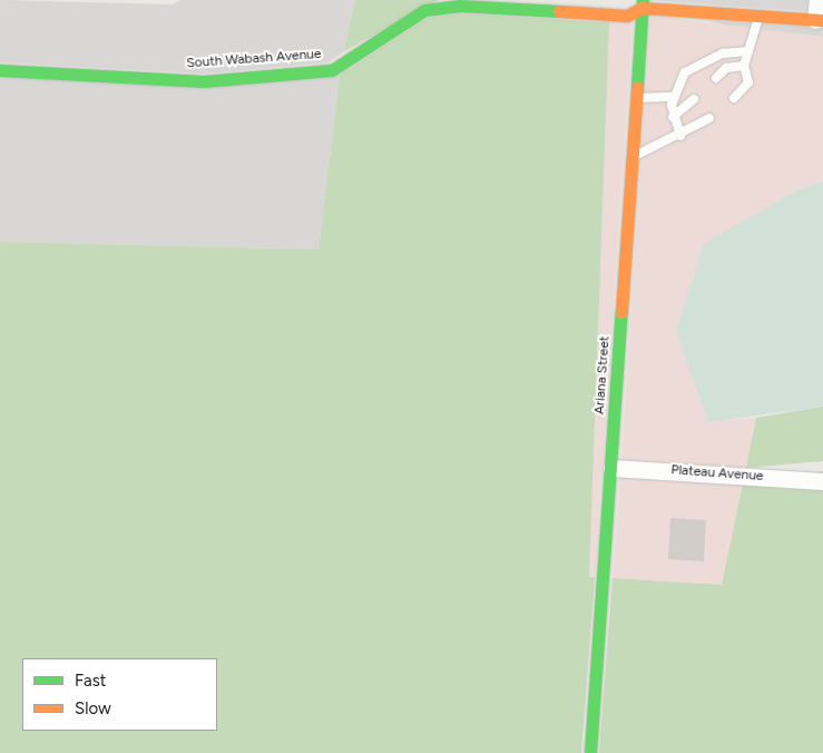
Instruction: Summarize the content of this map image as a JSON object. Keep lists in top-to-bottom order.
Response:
{
  "streets": {
    "street": ["South Wabash Avenue", "Ariana Street", "Plateau Avenue"]
  },
  "crossings": [
    ["South Wabash Avenue", "Ariana Street"],
    ["Ariana Street", "Plateau Avenue"]
  ],
  "legend": ["Fast", "Slow"]
}
